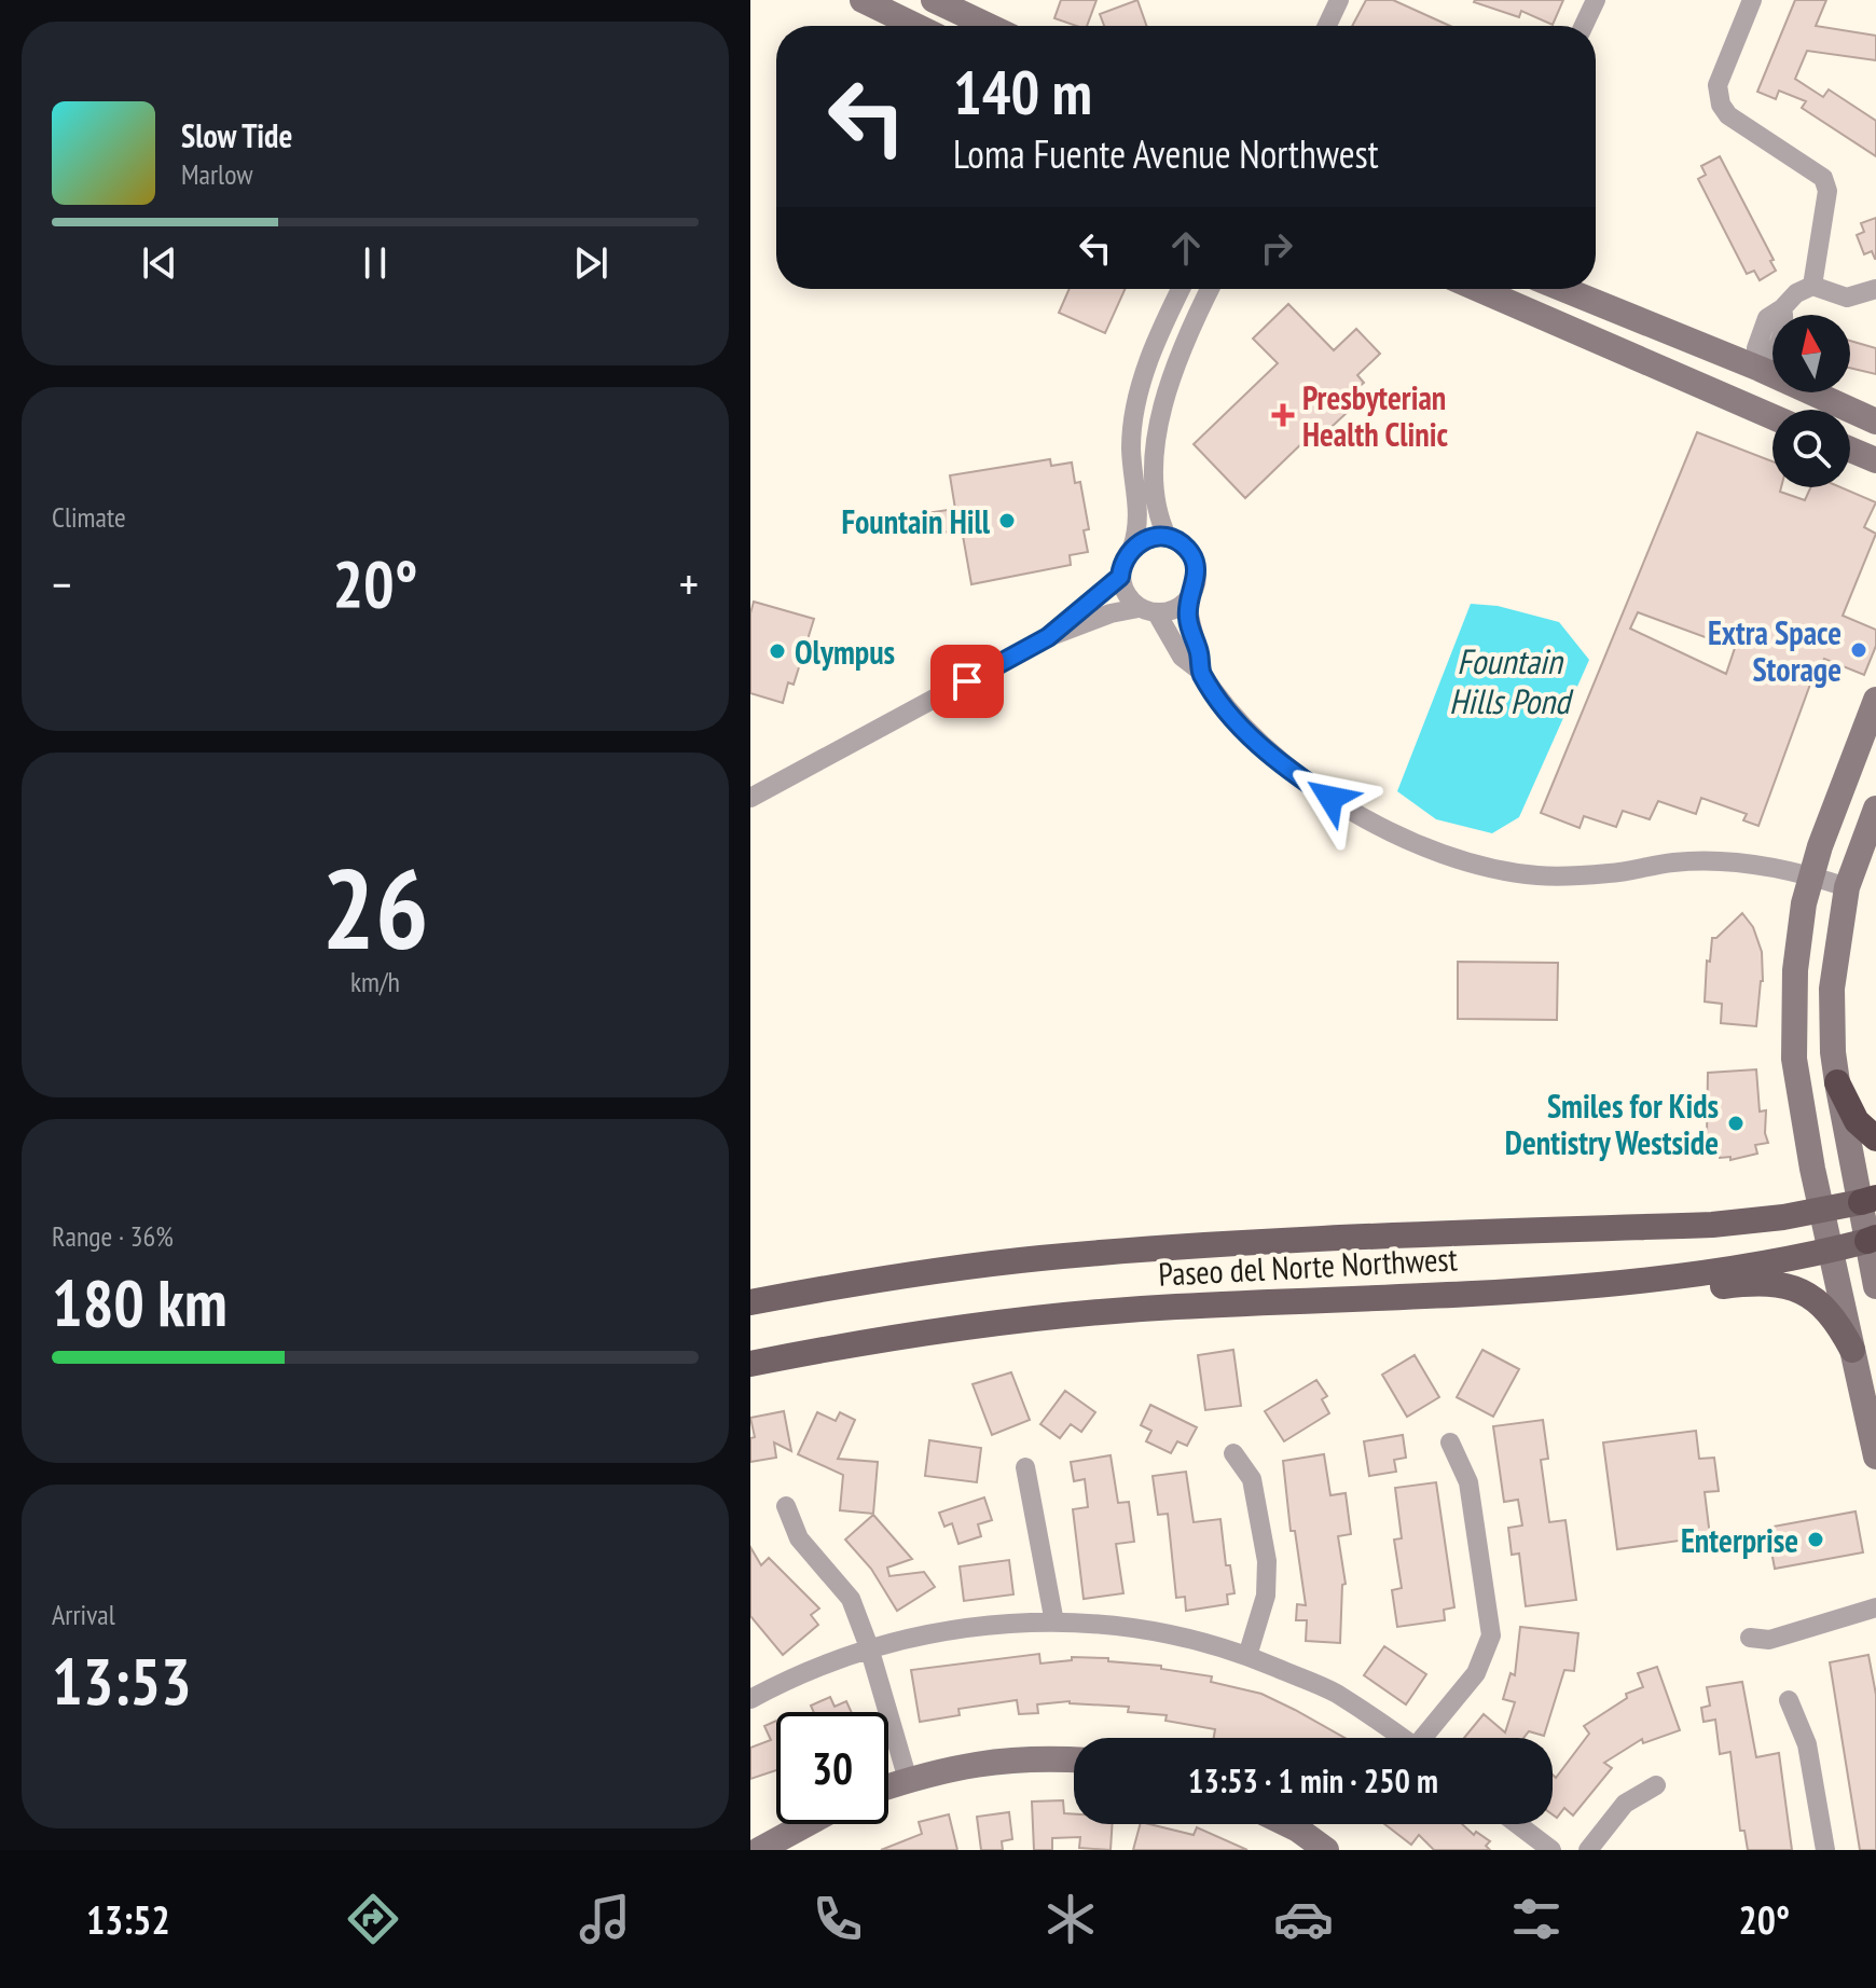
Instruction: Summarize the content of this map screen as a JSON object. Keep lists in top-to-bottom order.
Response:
{
  "streets": {
    "main road": ["Paseo del Norte Northwest"]
  },
  "water": ["Fountain Hills Pond"],
  "places": {
    "health": ["Presbyterian Health Clinic"],
    "other": [
      "Fountain Hill",
      "Extra Space Storage",
      "Olympus",
      "Smiles for Kids Dentistry Westside",
      "Enterprise"
    ]
  },
  "north": "top",
  "page": {
    "turn": ["140 m", "Loma Fuente Avenue Northwest"],
    "song": ["Slow Tide", "Marlow"],
    "tile": [
      "Climate",
      ["26", "km/h"],
      ["Range · 36%", "180 km"],
      ["Arrival", "13:53"]
    ],
    "heat": ["−", "20°", "+"],
    "limit": "30",
    "trip": "13:53 · 1 min · 250 m",
    "tabs": ["13:52", "20°"]
  }
}
